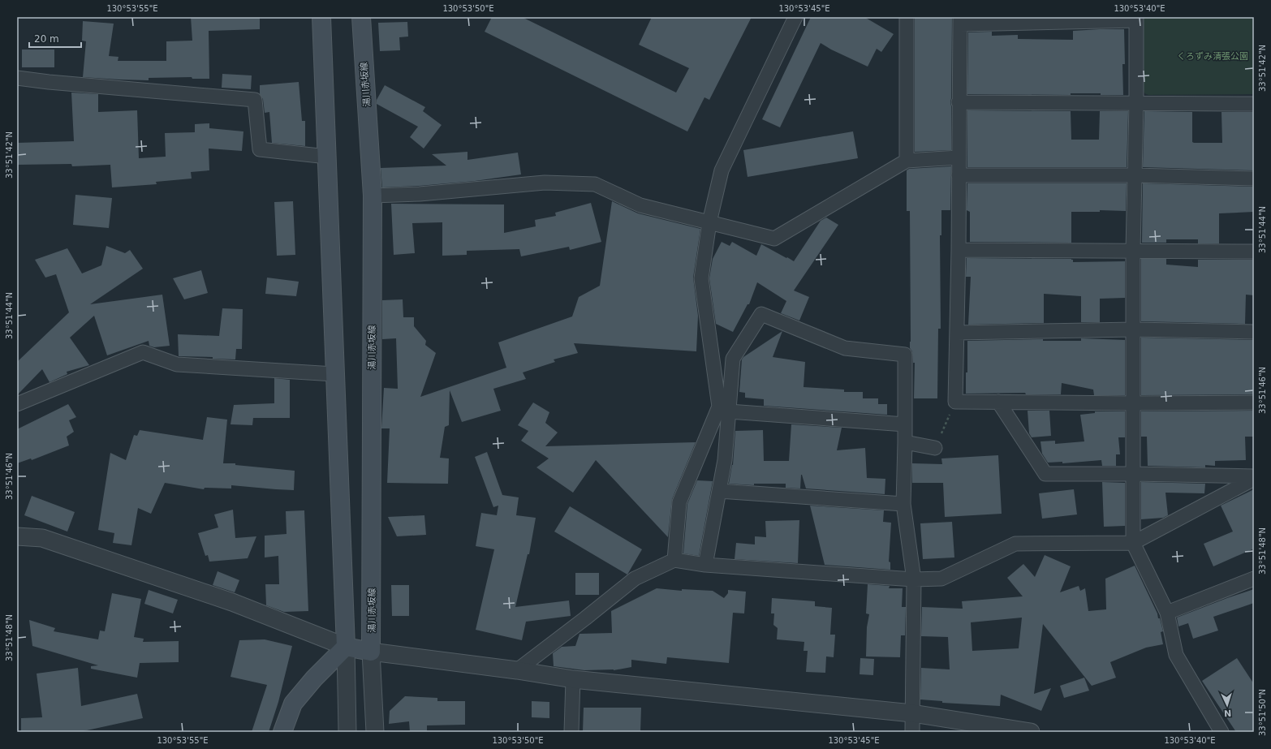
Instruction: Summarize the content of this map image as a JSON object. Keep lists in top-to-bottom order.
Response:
{
  "streets": {
    "main road": ["湯川赤坂線"]
  },
  "parks": ["くろずみ清張公園"],
  "scale_bar": "20 m",
  "north": "bottom",
  "coordinates": [
    "130°53'55\"E",
    "130°53'50\"E",
    "130°53'45\"E",
    "130°53'40\"E",
    "33°51'42\"N",
    "33°51'44\"N",
    "33°51'46\"N",
    "33°51'48\"N",
    "33°51'50\"N"
  ]
}
